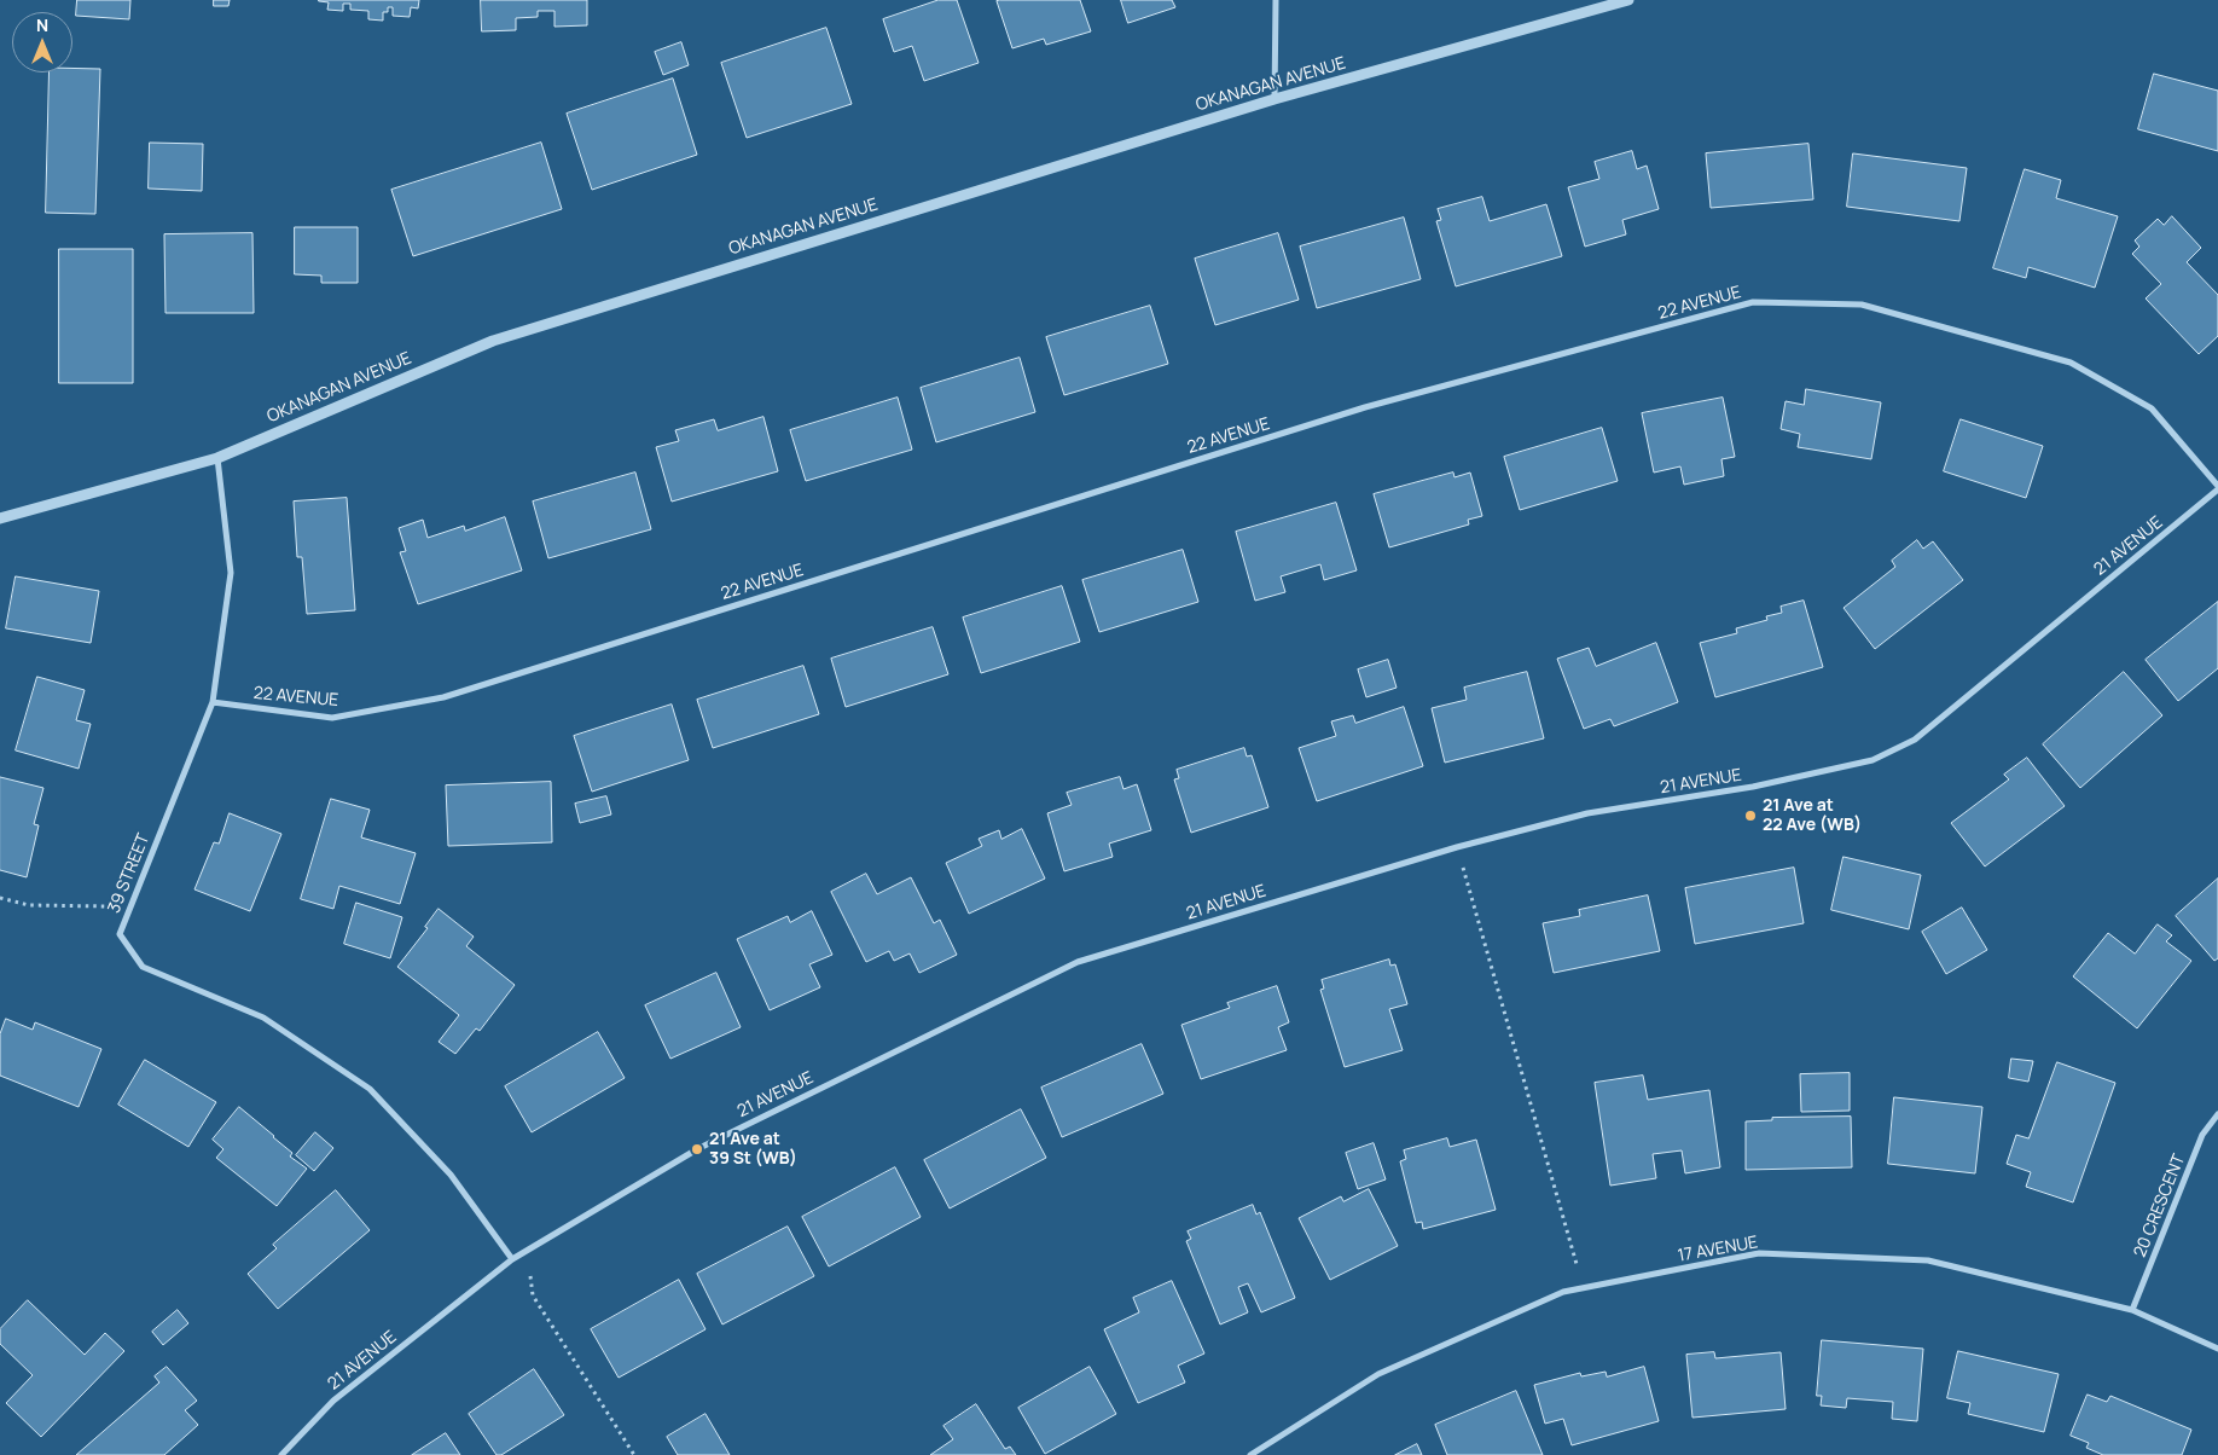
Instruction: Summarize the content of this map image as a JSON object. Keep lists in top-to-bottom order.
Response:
{
  "streets": {
    "street": [
      "OKANAGAN AVENUE",
      "22 AVENUE",
      "21 AVENUE",
      "39 STREET",
      "20 CRESCENT",
      "17 AVENUE"
    ]
  },
  "crossings": [
    ["OKANAGAN AVENUE", "39 STREET"],
    ["22 AVENUE", "21 AVENUE"],
    ["22 AVENUE", "39 STREET"],
    ["21 AVENUE", "39 STREET"],
    ["20 CRESCENT", "17 AVENUE"]
  ],
  "places": ["21 Ave at 22 Ave (WB)", "21 Ave at 39 St (WB)"],
  "north": "top"
}
